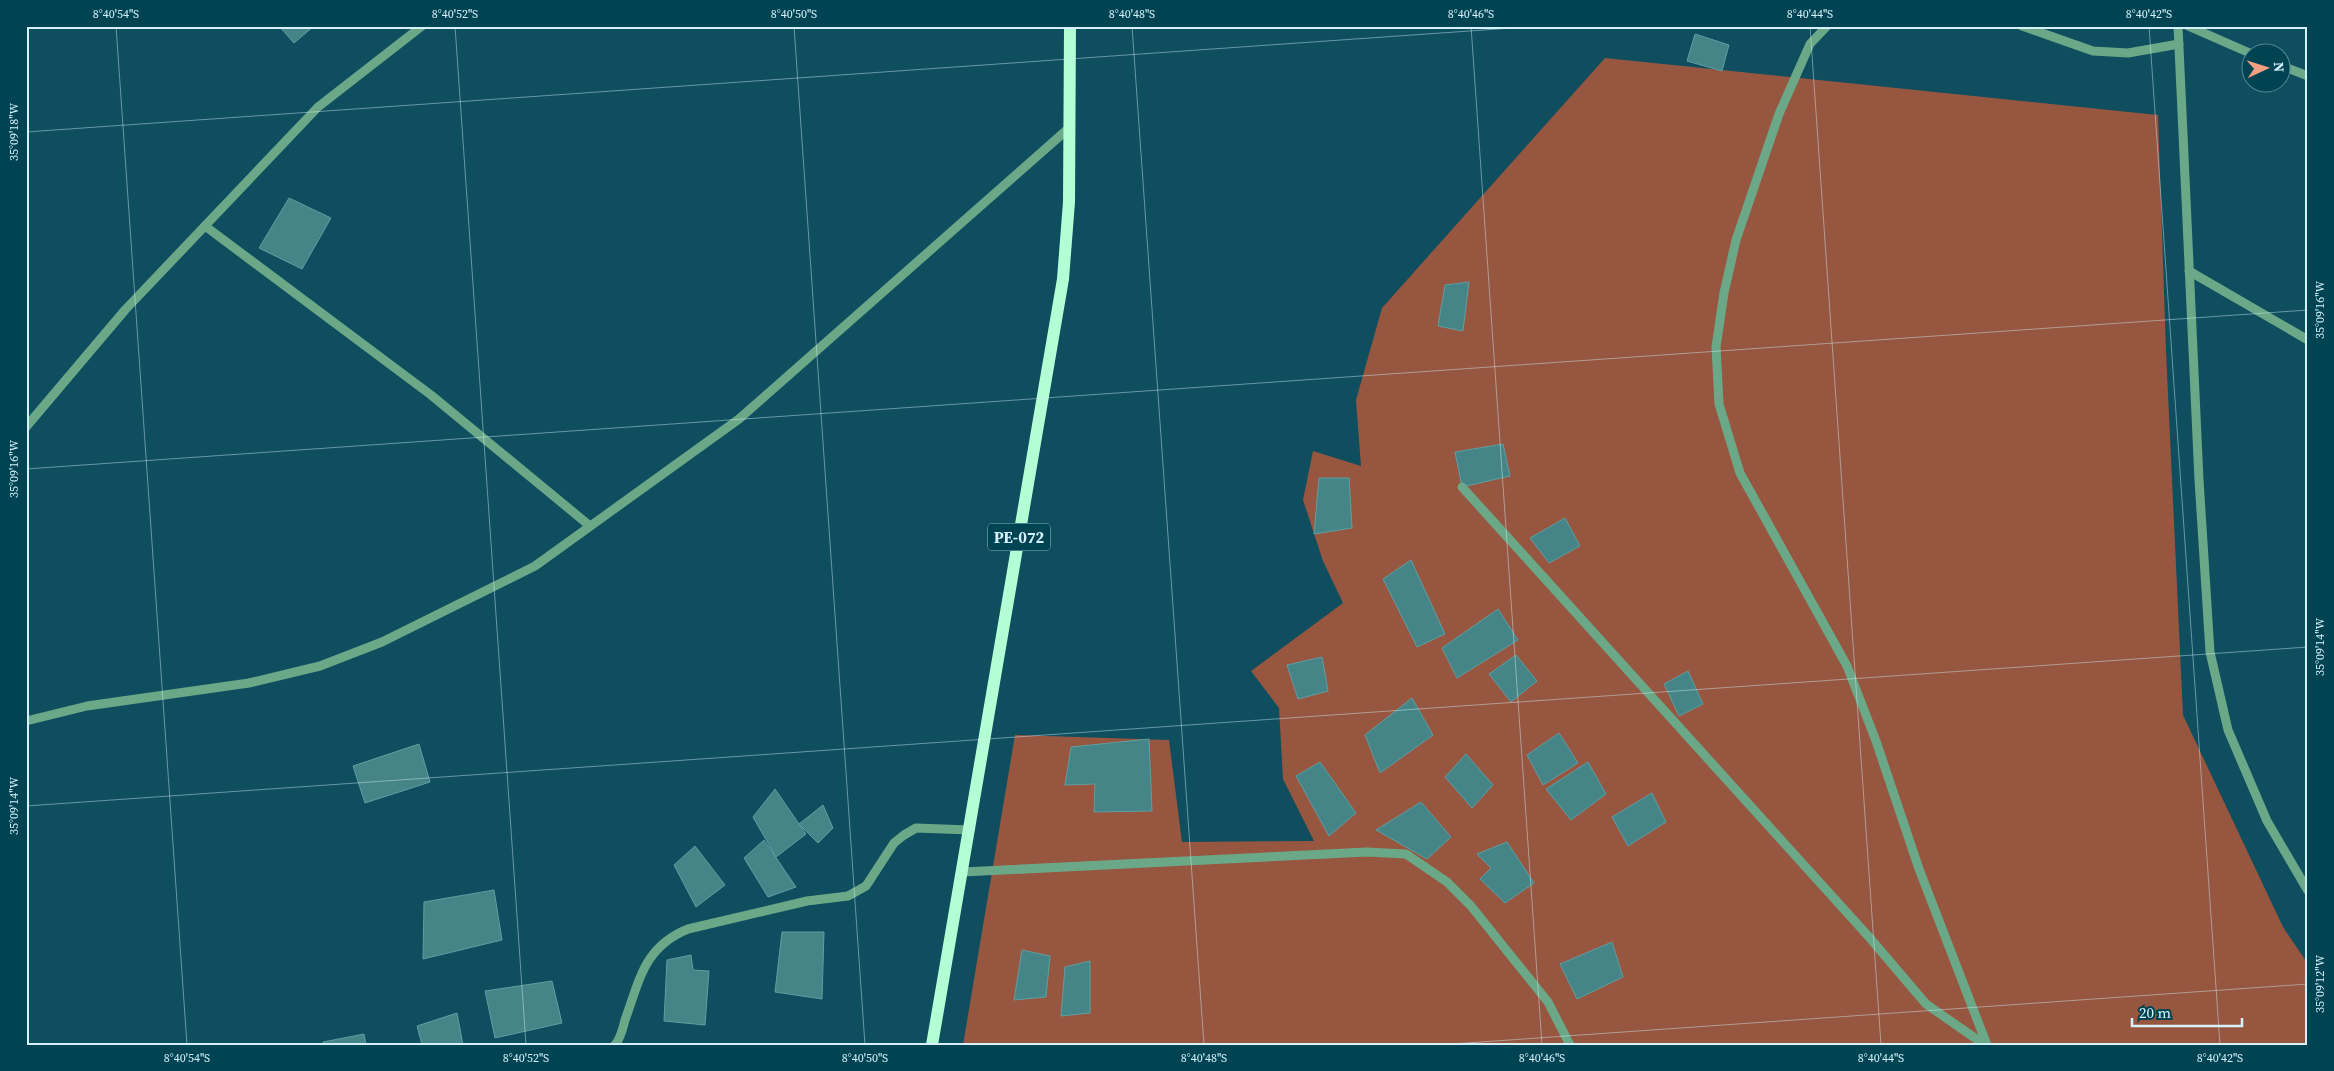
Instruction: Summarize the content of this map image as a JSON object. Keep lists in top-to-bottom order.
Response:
{
  "streets": {
    "main road": ["PE-072"]
  },
  "scale_bar": "20 m",
  "north": "right",
  "coordinates": [
    "8°40'54\"S",
    "8°40'52\"S",
    "8°40'50\"S",
    "8°40'48\"S",
    "8°40'46\"S",
    "8°40'44\"S",
    "8°40'42\"S",
    "35°09'18\"W",
    "35°09'16\"W",
    "35°09'14\"W",
    "35°09'12\"W"
  ]
}
